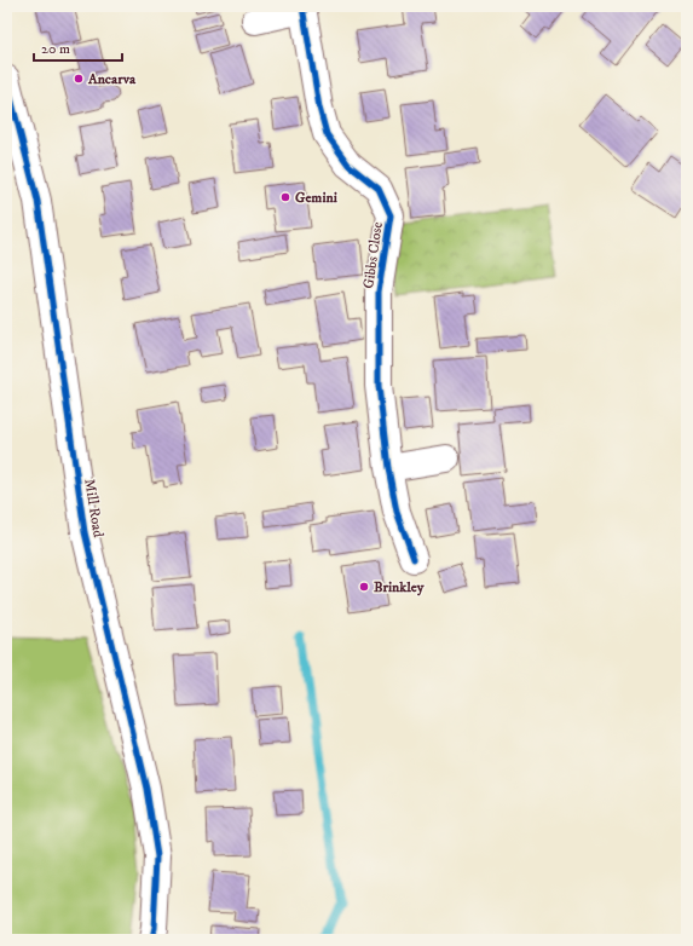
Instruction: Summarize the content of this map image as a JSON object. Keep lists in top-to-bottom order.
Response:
{
  "streets": {
    "street": ["Gibbs Close", "Mill Road"]
  },
  "places": ["Ancarva", "Gemini", "Brinkley"],
  "scale_bar": "20 m"
}
